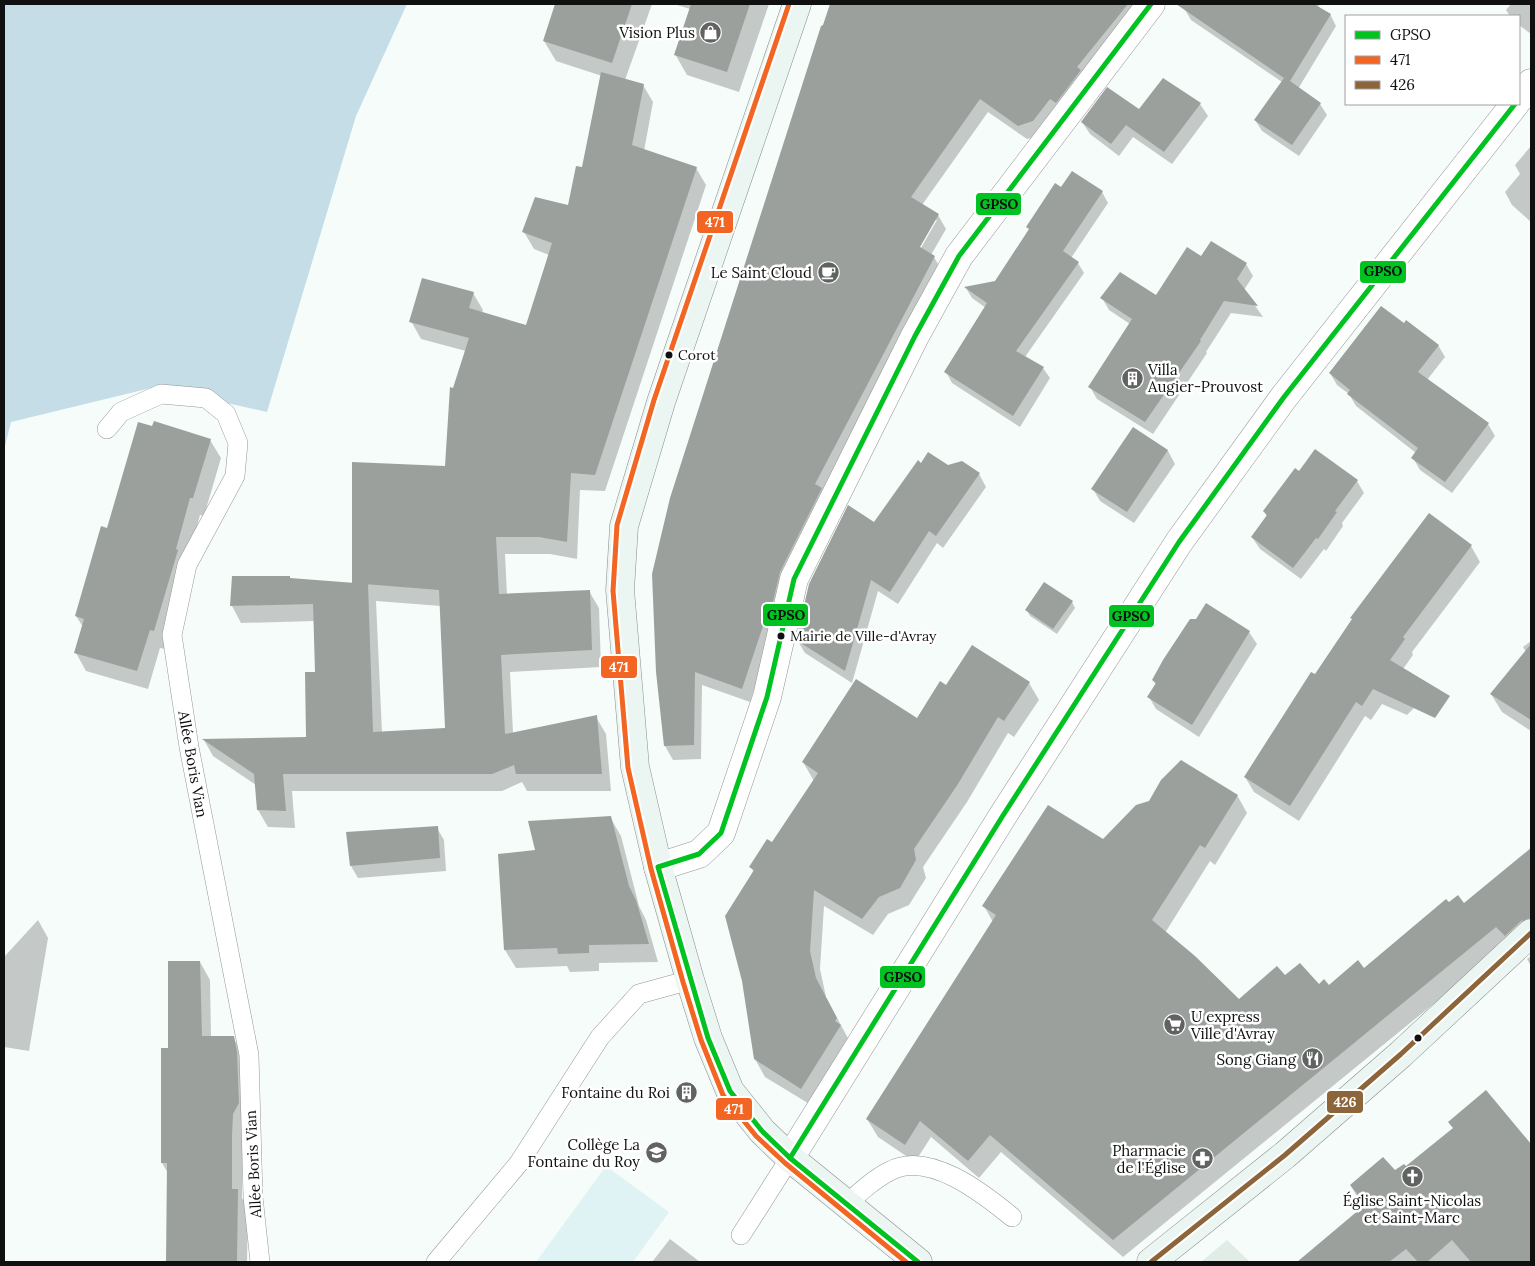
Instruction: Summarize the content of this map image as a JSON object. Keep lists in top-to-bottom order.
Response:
{
  "streets": {
    "lane": ["Allée Boris Vian"]
  },
  "places": {
    "shop": ["Vision Plus"],
    "cafe": ["Le Saint Cloud"],
    "other": ["Corot", "Mairie de Ville-d'Avray"],
    "building": ["Villa Augier-Prouvost", "Fontaine du Roi"],
    "supermarket": ["U express Ville d'Avray"],
    "restaurant": ["Song Giang"],
    "school or university": ["Collège La Fontaine du Roy"],
    "pharmacy": ["Pharmacie de l'Église"],
    "church": ["Église Saint-Nicolas et Saint-Marc"]
  },
  "lines": ["transit line GPSO", "transit line 471", "transit line 426"],
  "legend": ["GPSO", "471", "426"]
}
